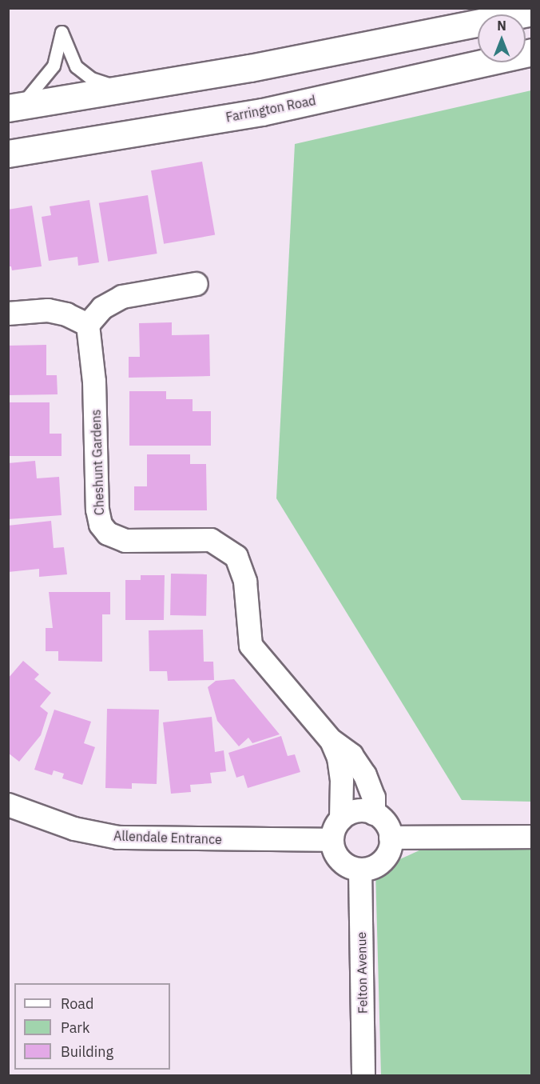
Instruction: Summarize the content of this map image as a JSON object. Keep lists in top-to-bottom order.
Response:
{
  "streets": {
    "main road": ["Farrington Road"],
    "street": ["Cheshunt Gardens", "Allendale Entrance", "Felton Avenue"]
  },
  "crossings": [
    ["Allendale Entrance", "Felton Avenue"]
  ],
  "legend": ["Road", "Park", "Building"],
  "north": "top"
}
